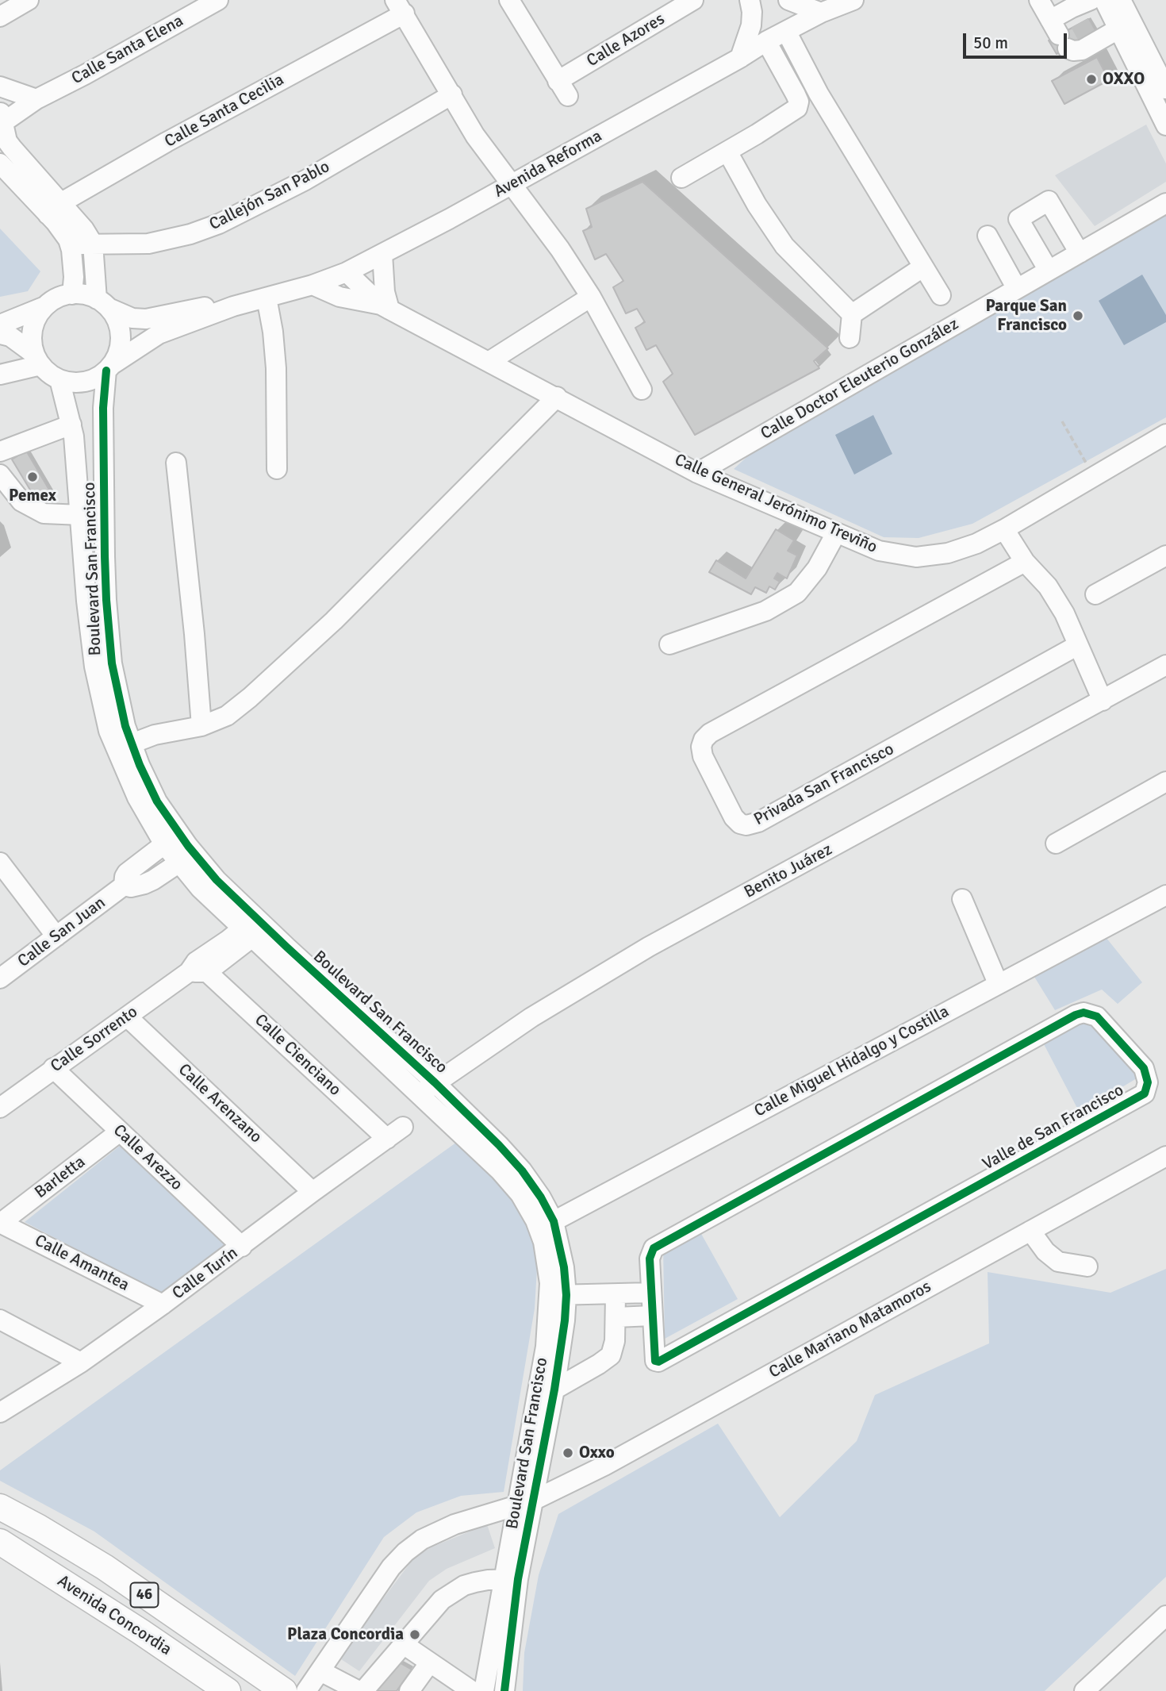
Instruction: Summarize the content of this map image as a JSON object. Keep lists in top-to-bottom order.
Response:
{
  "streets": {
    "main road": ["46", "Avenida Concordia"],
    "street": [
      "Calle Azores",
      "Calle Santa Elena",
      "Calle Santa Cecilia",
      "Avenida Reforma",
      "Callejón San Pablo",
      "Calle Doctor Eleuterio González",
      "Calle General Jerónimo Treviño",
      "Boulevard San Francisco",
      "Privada San Francisco",
      "Benito Juárez",
      "Calle San Juan",
      "Calle Sorrento",
      "Calle Cienciano",
      "Calle Miguel Hidalgo y Costilla",
      "Calle Arenzano",
      "Valle de San Francisco",
      "Calle Arezzo",
      "Barletta",
      "Calle Amantea",
      "Calle Turín",
      "Calle Mariano Matamoros"
    ]
  },
  "crossings": [
    ["Avenida Reforma", "Boulevard San Francisco"],
    ["Calle Doctor Eleuterio González", "Calle General Jerónimo Treviño"],
    ["Boulevard San Francisco", "Benito Juárez"],
    ["Boulevard San Francisco", "Calle San Juan"],
    ["Boulevard San Francisco", "Calle Sorrento"],
    ["Boulevard San Francisco", "Calle Miguel Hidalgo y Costilla"],
    ["Boulevard San Francisco", "Calle Mariano Matamoros"],
    ["Calle Sorrento", "Calle Cienciano"],
    ["Calle Sorrento", "Calle Arenzano"],
    ["Calle Sorrento", "Calle Arezzo"],
    ["Calle Cienciano", "Calle Turín"],
    ["Calle Arenzano", "Calle Turín"],
    ["Calle Arezzo", "Barletta"],
    ["Calle Arezzo", "Calle Turín"],
    ["Barletta", "Calle Amantea"],
    ["Calle Amantea", "Calle Turín"]
  ],
  "places": [
    "OXXO",
    "Parque San Francisco",
    "Pemex",
    "Oxxo",
    "Plaza Concordia"
  ],
  "scale_bar": "50 m"
}
